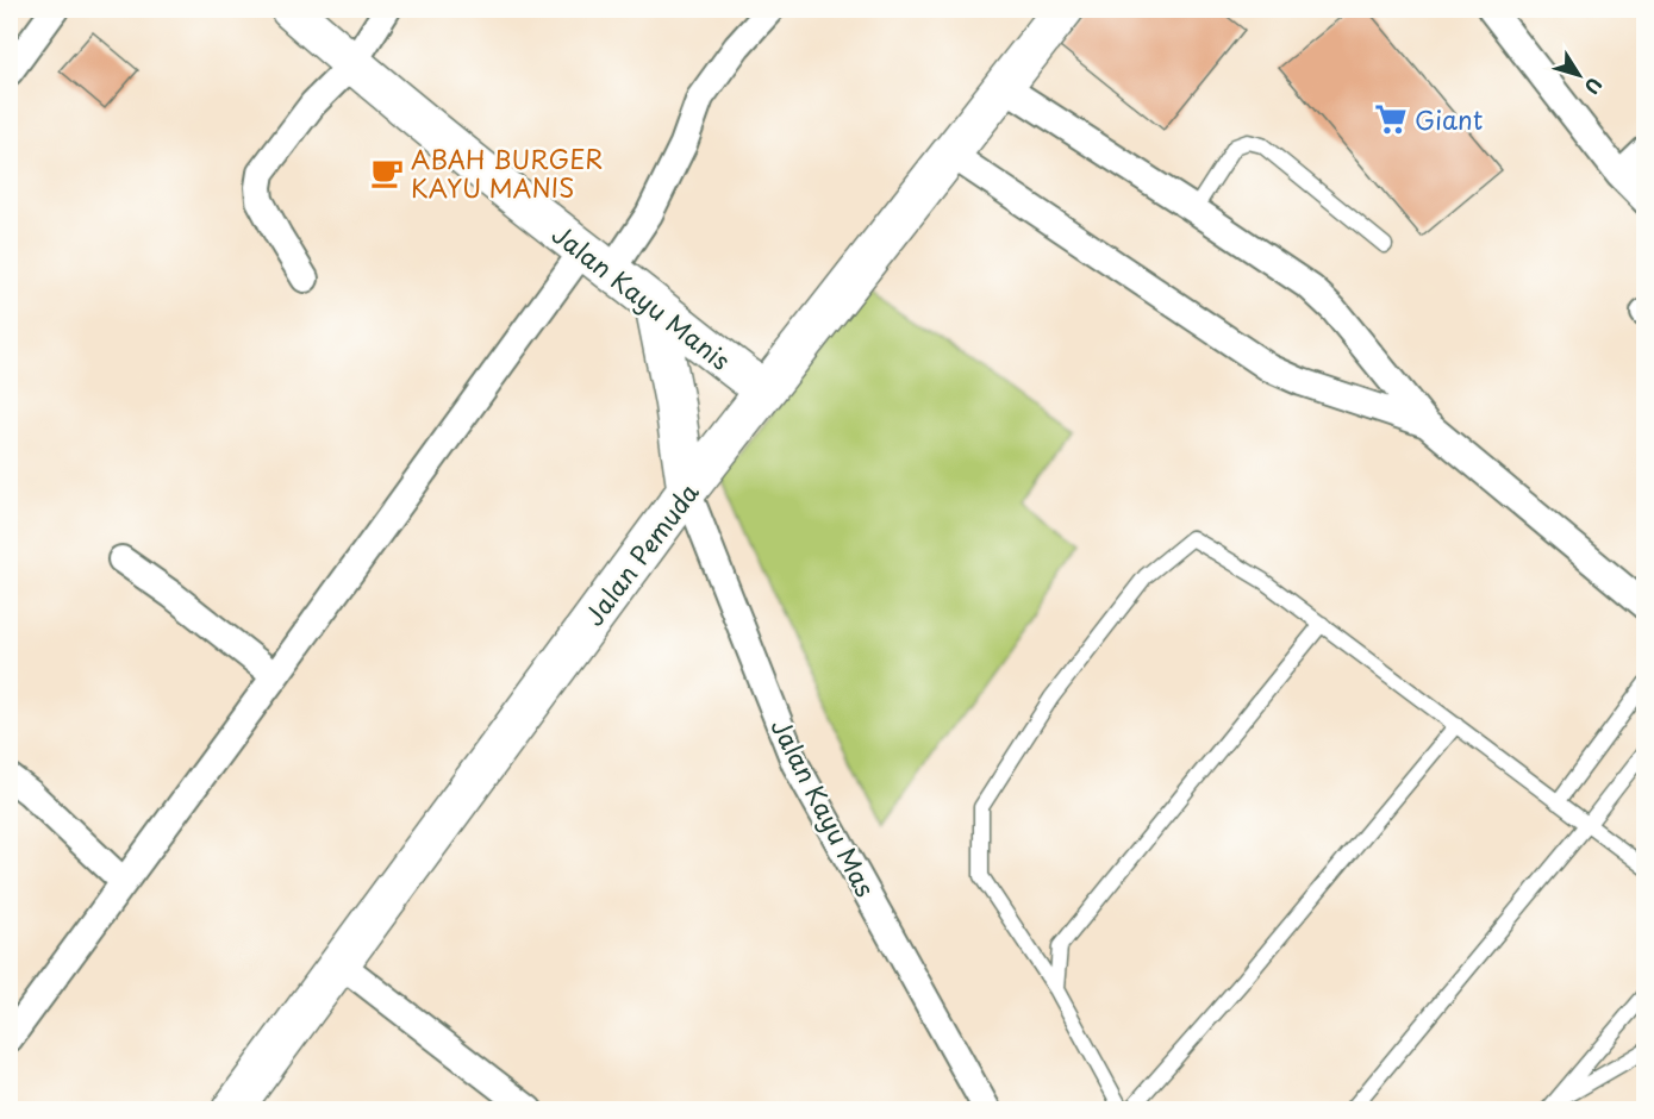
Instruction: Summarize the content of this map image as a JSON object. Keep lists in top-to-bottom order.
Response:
{
  "streets": {
    "main road": ["Jalan Kayu Manis", "Jalan Pemuda"],
    "street": ["Jalan Kayu Mas"]
  },
  "crossings": [
    ["Jalan Kayu Manis", "Jalan Pemuda"],
    ["Jalan Pemuda", "Jalan Kayu Mas"]
  ],
  "places": {
    "supermarket": ["Giant"],
    "cafe": ["ABAH BURGER KAYU MANIS"]
  },
  "north": "bottom right"
}
